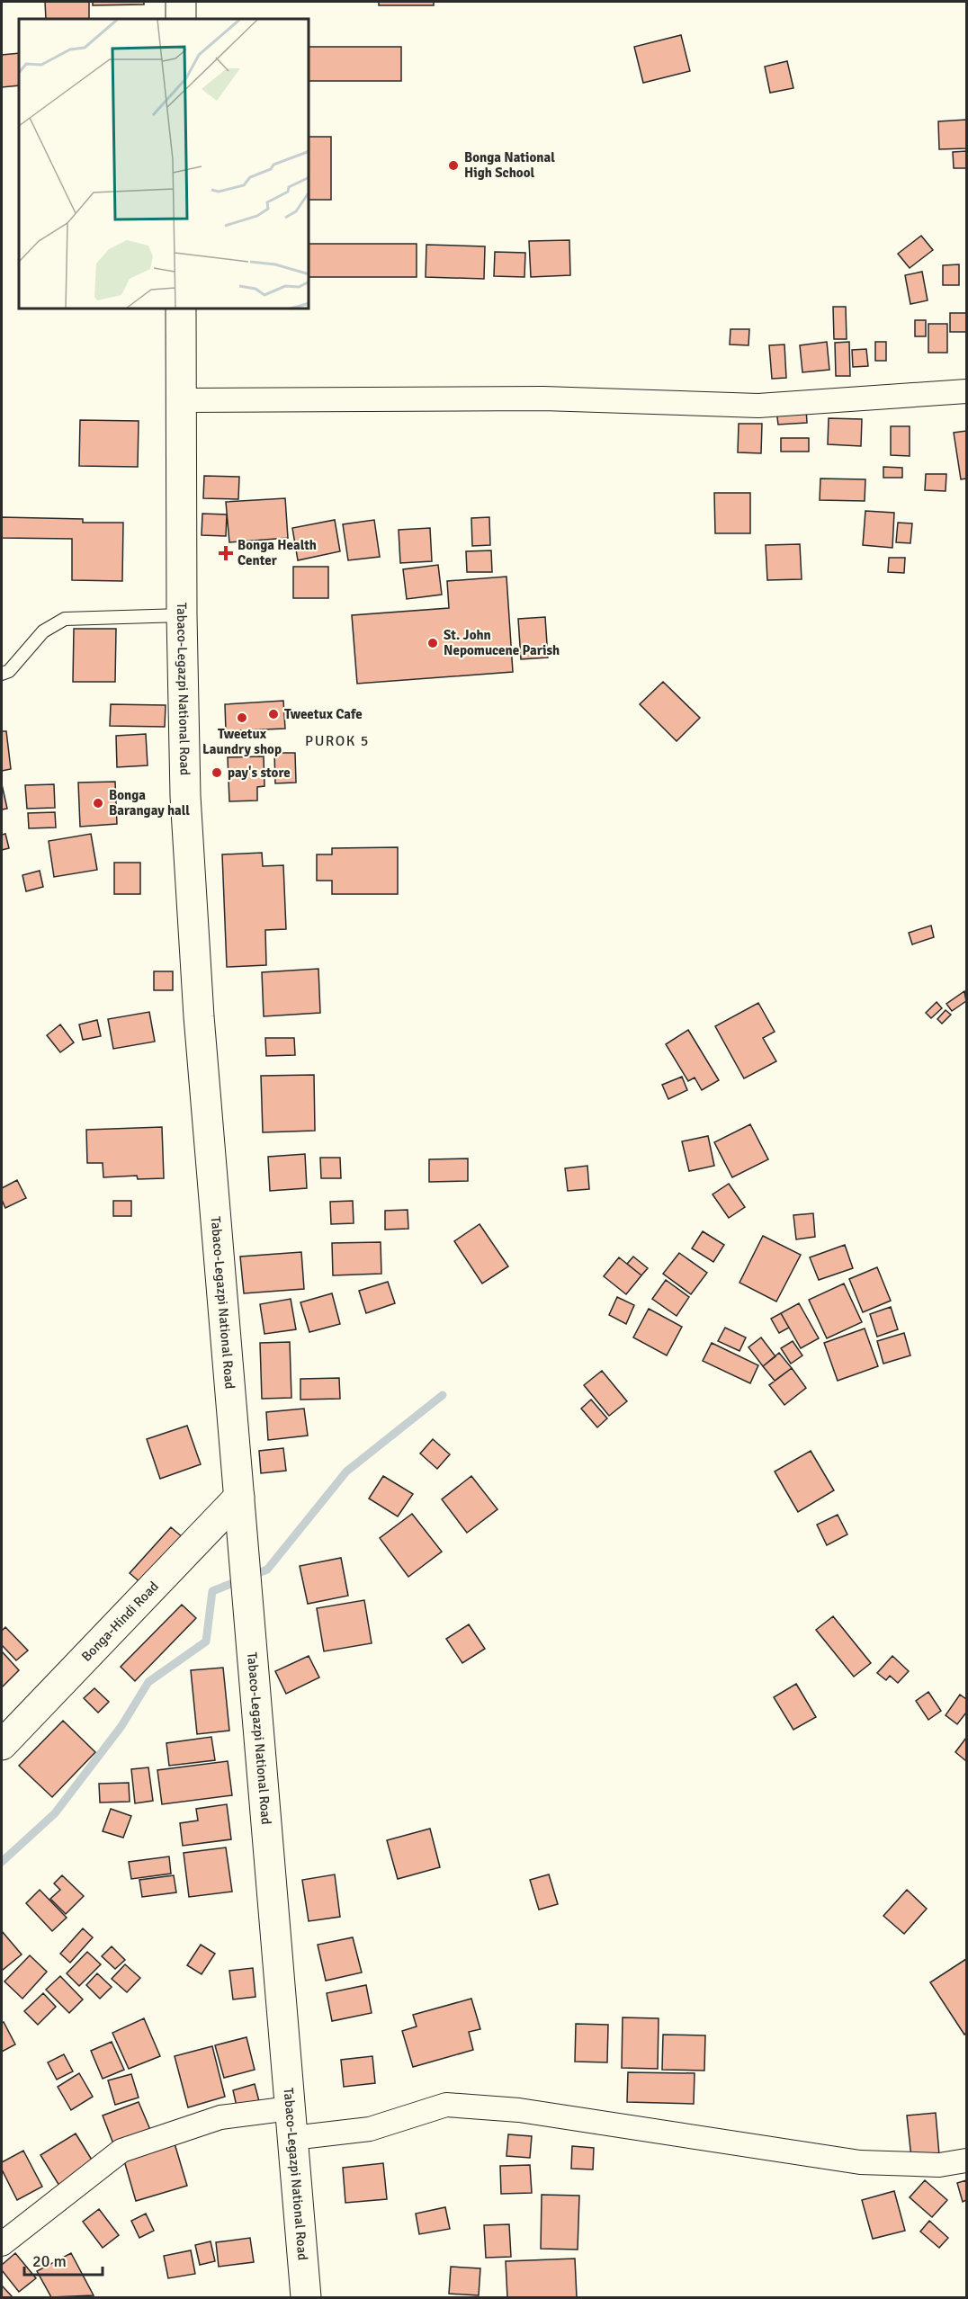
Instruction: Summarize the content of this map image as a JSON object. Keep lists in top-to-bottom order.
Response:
{
  "streets": {
    "main road": ["Tabaco-Legazpi National Road", "Bonga-Hindi Road"]
  },
  "crossings": [
    ["Tabaco-Legazpi National Road", "Bonga-Hindi Road"]
  ],
  "districts": ["PUROK 5"],
  "places": {
    "other": [
      "Bonga National High School",
      "St. John Nepomucene Parish",
      "Tweetux Cafe",
      "Tweetux Laundry shop",
      "pay's store",
      "Bonga Barangay hall"
    ],
    "health": ["Bonga Health Center"]
  },
  "scale_bar": "20 m"
}
